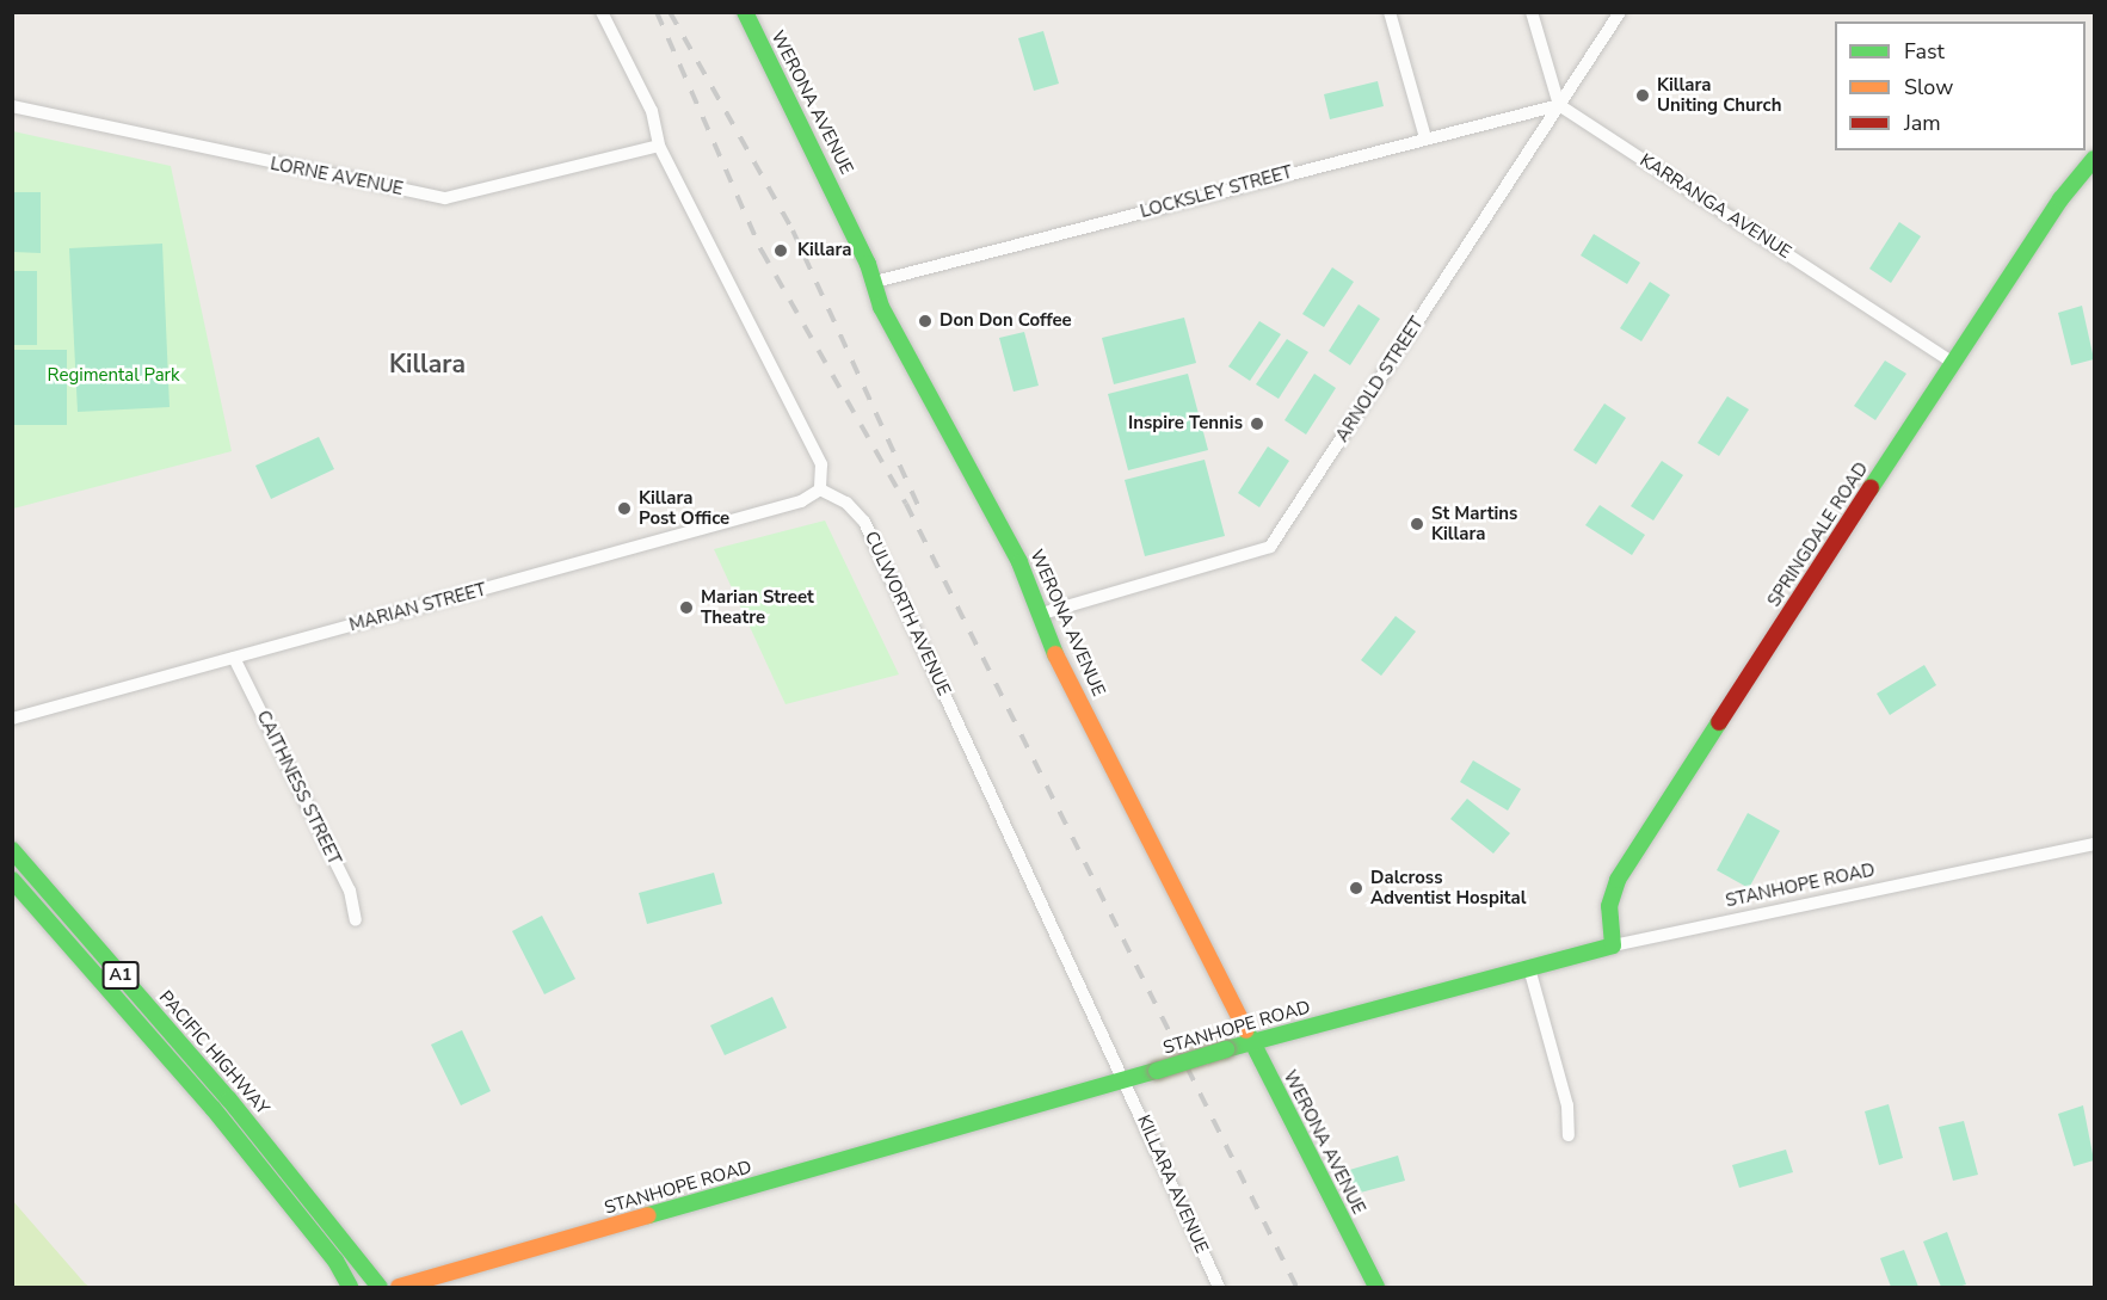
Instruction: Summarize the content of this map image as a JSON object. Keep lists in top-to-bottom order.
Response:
{
  "streets": {
    "main road": [
      "WERONA AVENUE",
      "SPRINGDALE ROAD",
      "STANHOPE ROAD",
      "A1",
      "PACIFIC HIGHWAY"
    ],
    "street": [
      "LORNE AVENUE",
      "LOCKSLEY STREET",
      "KARRANGA AVENUE",
      "ARNOLD STREET",
      "MARIAN STREET",
      "CULWORTH AVENUE",
      "CAITHNESS STREET",
      "KILLARA AVENUE"
    ]
  },
  "crossings": [
    ["WERONA AVENUE", "LOCKSLEY STREET"],
    ["WERONA AVENUE", "ARNOLD STREET"],
    ["WERONA AVENUE", "STANHOPE ROAD"],
    ["LOCKSLEY STREET", "KARRANGA AVENUE"],
    ["LOCKSLEY STREET", "ARNOLD STREET"],
    ["KARRANGA AVENUE", "ARNOLD STREET"],
    ["KARRANGA AVENUE", "SPRINGDALE ROAD"],
    ["SPRINGDALE ROAD", "STANHOPE ROAD"],
    ["MARIAN STREET", "CULWORTH AVENUE"],
    ["MARIAN STREET", "CAITHNESS STREET"],
    ["CULWORTH AVENUE", "STANHOPE ROAD"],
    ["CULWORTH AVENUE", "KILLARA AVENUE"],
    ["STANHOPE ROAD", "KILLARA AVENUE"]
  ],
  "districts": ["Killara"],
  "parks": ["Regimental Park"],
  "places": [
    "Killara Uniting Church",
    "Killara",
    "Don Don Coffee",
    "Inspire Tennis",
    "Killara Post Office",
    "St Martins Killara",
    "Marian Street Theatre",
    "Dalcross Adventist Hospital"
  ],
  "legend": ["Fast", "Slow", "Jam"]
}
